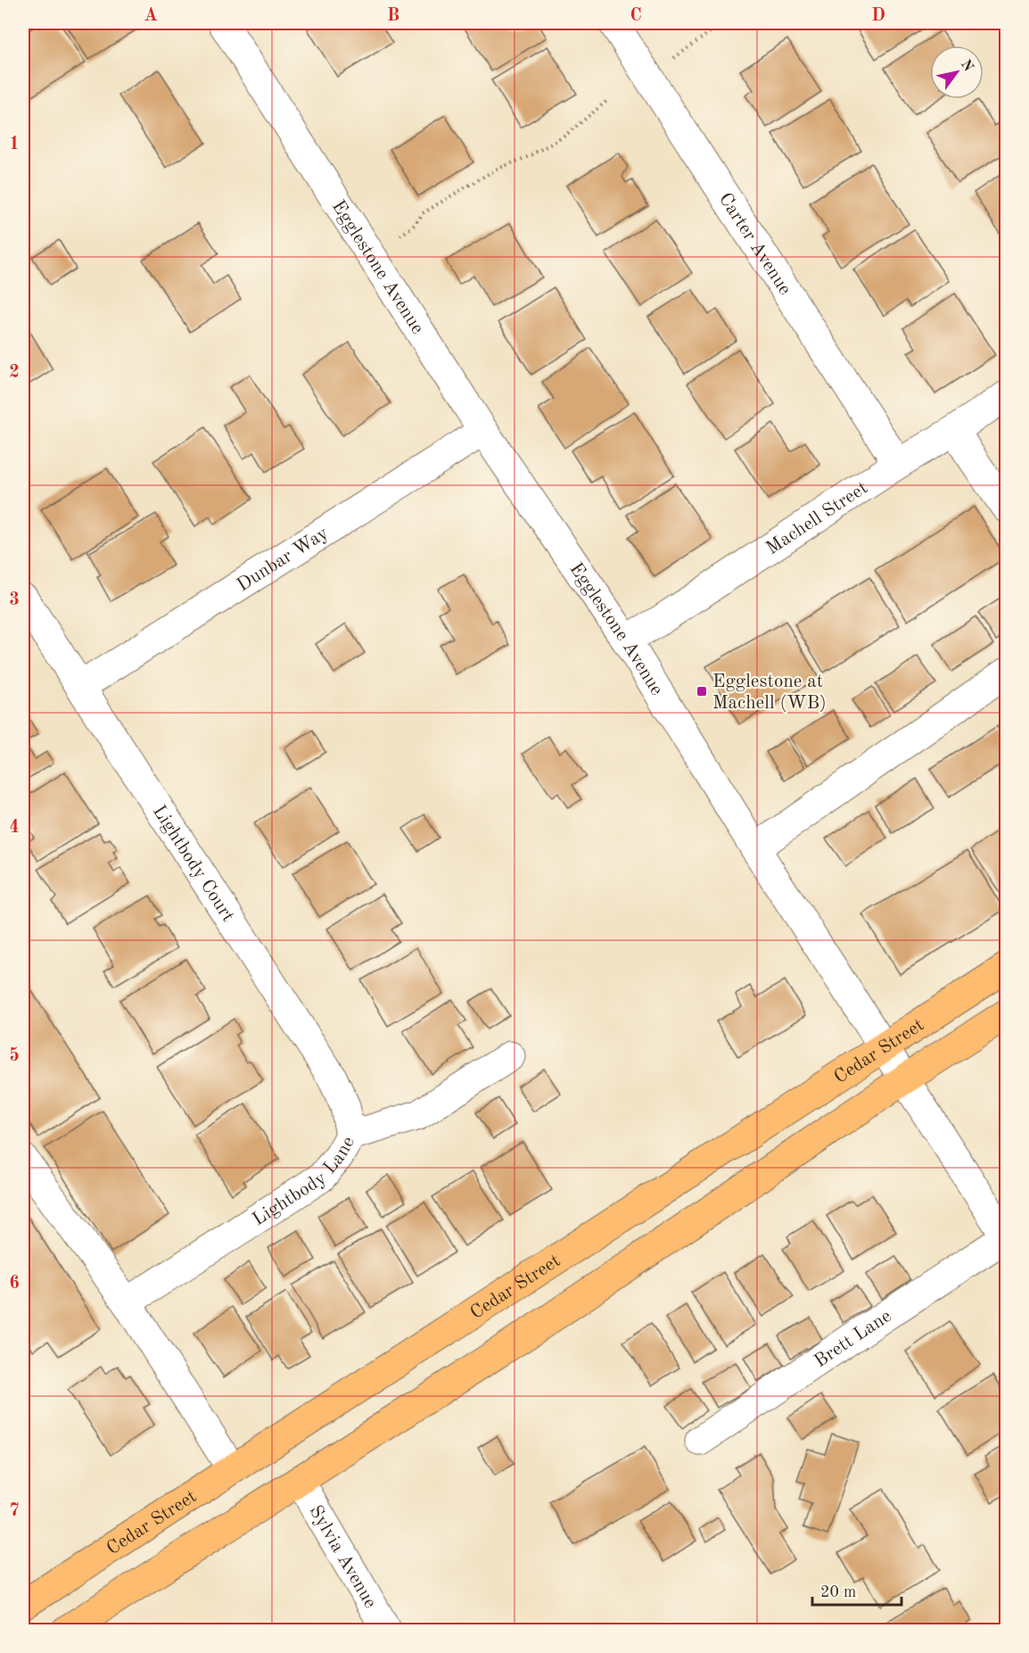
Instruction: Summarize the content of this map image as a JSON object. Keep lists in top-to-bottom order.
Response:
{
  "streets": {
    "main road": ["Cedar Street"],
    "street": [
      "Carter Avenue",
      "Egglestone Avenue",
      "Machell Street",
      "Dunbar Way",
      "Lightbody Court",
      "Lightbody Lane",
      "Brett Lane",
      "Sylvia Avenue"
    ]
  },
  "crossings": [
    ["Carter Avenue", "Machell Street"],
    ["Egglestone Avenue", "Machell Street"],
    ["Egglestone Avenue", "Dunbar Way"],
    ["Egglestone Avenue", "Cedar Street"],
    ["Egglestone Avenue", "Brett Lane"],
    ["Dunbar Way", "Lightbody Court"],
    ["Lightbody Court", "Lightbody Lane"],
    ["Cedar Street", "Sylvia Avenue"]
  ],
  "places": {
    "transit": ["Egglestone at Machell (WB)"]
  },
  "scale_bar": "20 m",
  "north": "top right",
  "grid": {
    "columns": [
      "A",
      "B",
      "C",
      "D"
    ],
    "rows": [
      "1",
      "2",
      "3",
      "4",
      "5",
      "6",
      "7"
    ]
  }
}
